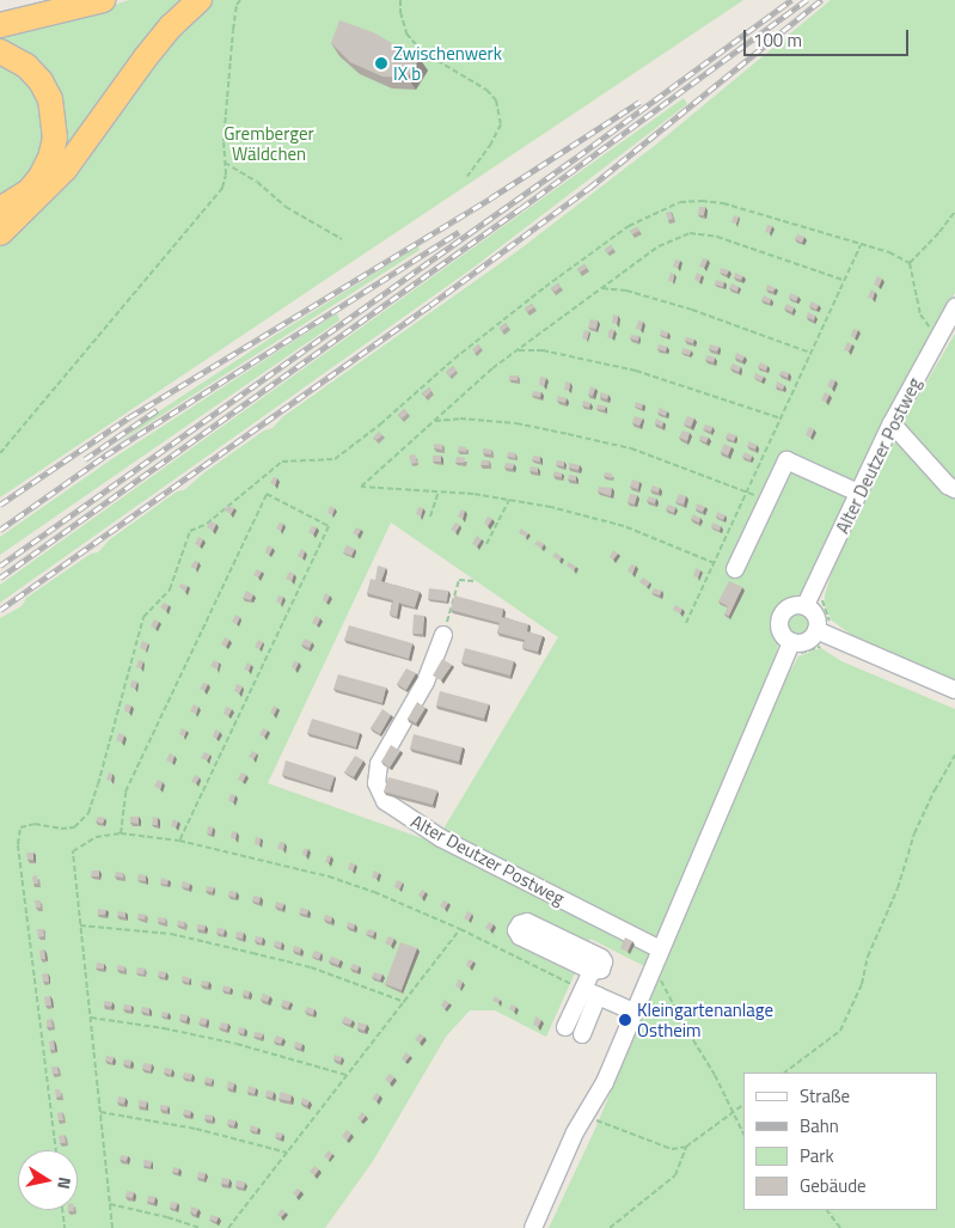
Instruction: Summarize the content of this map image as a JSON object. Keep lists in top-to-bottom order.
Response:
{
  "streets": {
    "street": ["Alter Deutzer Postweg"]
  },
  "parks": ["Gremberger Wäldchen"],
  "places": ["Zwischenwerk IX b", "Kleingartenanlage Ostheim"],
  "legend": [
    "Straße",
    "Bahn",
    "Park",
    "Gebäude"
  ],
  "scale_bar": "100 m",
  "north": "right"
}
